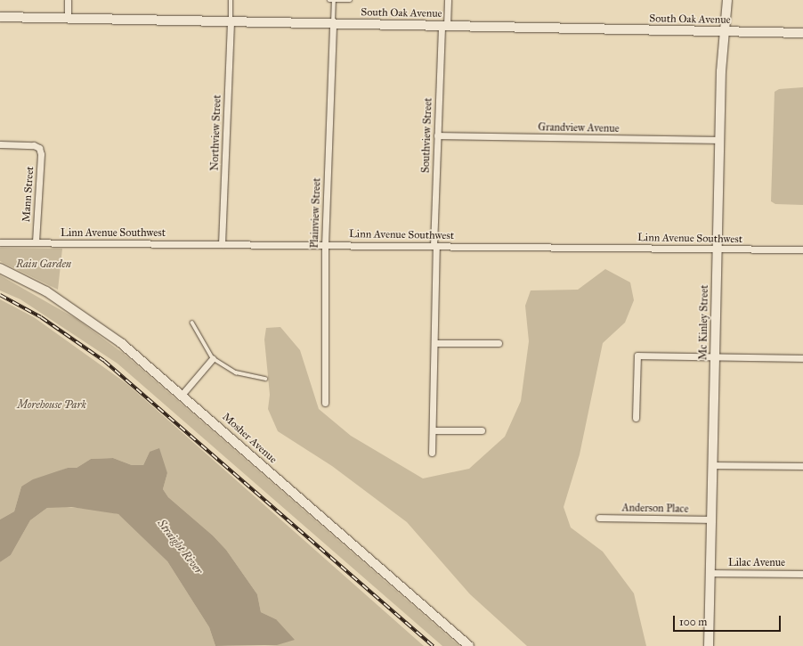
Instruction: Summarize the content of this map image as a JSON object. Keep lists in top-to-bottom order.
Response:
{
  "streets": {
    "street": [
      "South Oak Avenue",
      "Grandview Avenue",
      "Northview Street",
      "Southview Street",
      "Mann Street",
      "Plainview Street",
      "Linn Avenue Southwest",
      "Mc Kinley Street",
      "Mosher Avenue",
      "Anderson Place",
      "Lilac Avenue"
    ]
  },
  "crossings": [
    ["South Oak Avenue", "Northview Street"],
    ["South Oak Avenue", "Southview Street"],
    ["South Oak Avenue", "Plainview Street"],
    ["South Oak Avenue", "Mc Kinley Street"],
    ["Grandview Avenue", "Southview Street"],
    ["Grandview Avenue", "Mc Kinley Street"],
    ["Northview Street", "Linn Avenue Southwest"],
    ["Southview Street", "Linn Avenue Southwest"],
    ["Mann Street", "Linn Avenue Southwest"],
    ["Plainview Street", "Linn Avenue Southwest"],
    ["Linn Avenue Southwest", "Mc Kinley Street"],
    ["Mc Kinley Street", "Anderson Place"],
    ["Mc Kinley Street", "Lilac Avenue"]
  ],
  "water": ["Straight River"],
  "parks": ["Rain Garden", "Morehouse Park"],
  "scale_bar": "100 m"
}
